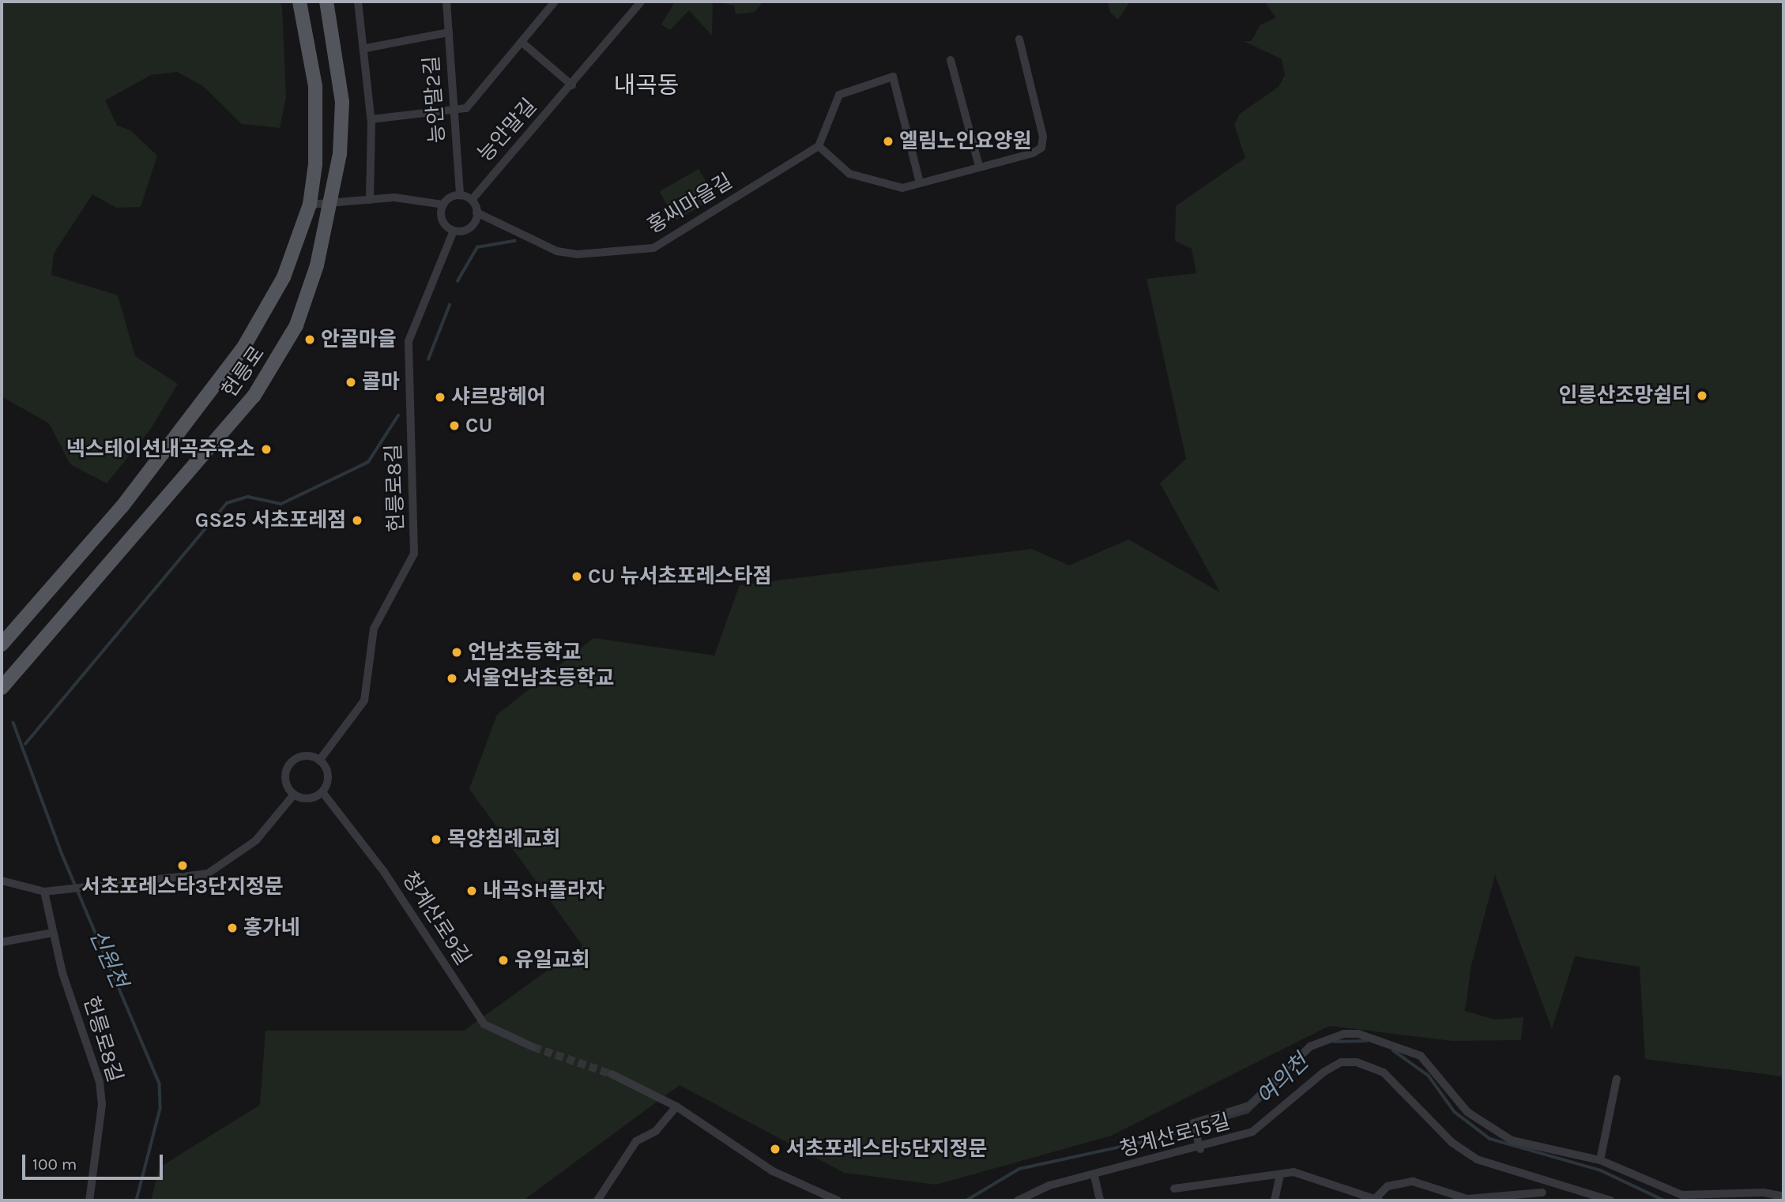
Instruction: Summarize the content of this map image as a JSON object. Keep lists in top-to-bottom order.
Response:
{
  "streets": {
    "main road": ["헌릉로"],
    "street": [
      "능안말2길",
      "능안말길",
      "홍씨마을길",
      "헌릉로8길",
      "청계산로9길",
      "청계산로15길"
    ]
  },
  "crossings": [
    ["능안말2길", "능안말길"],
    ["능안말2길", "홍씨마을길"],
    ["능안말2길", "헌릉로8길"],
    ["능안말길", "홍씨마을길"],
    ["능안말길", "헌릉로8길"],
    ["홍씨마을길", "헌릉로8길"],
    ["헌릉로8길", "청계산로9길"]
  ],
  "districts": ["내곡동"],
  "water": ["신원천", "여의천"],
  "places": [
    "엘림노인요양원",
    "안골마을",
    "콜마",
    "인릉산조망쉼터",
    "샤르망헤어",
    "CU",
    "넥스테이션내곡주유소",
    "GS25 서초포레점",
    "CU 뉴서초포레스타점",
    "언남초등학교",
    "서울언남초등학교",
    "목양침례교회",
    "서초포레스타3단지정문",
    "내곡SH플라자",
    "홍가네",
    "유일교회",
    "서초포레스타5단지정문"
  ],
  "scale_bar": "100 m"
}
